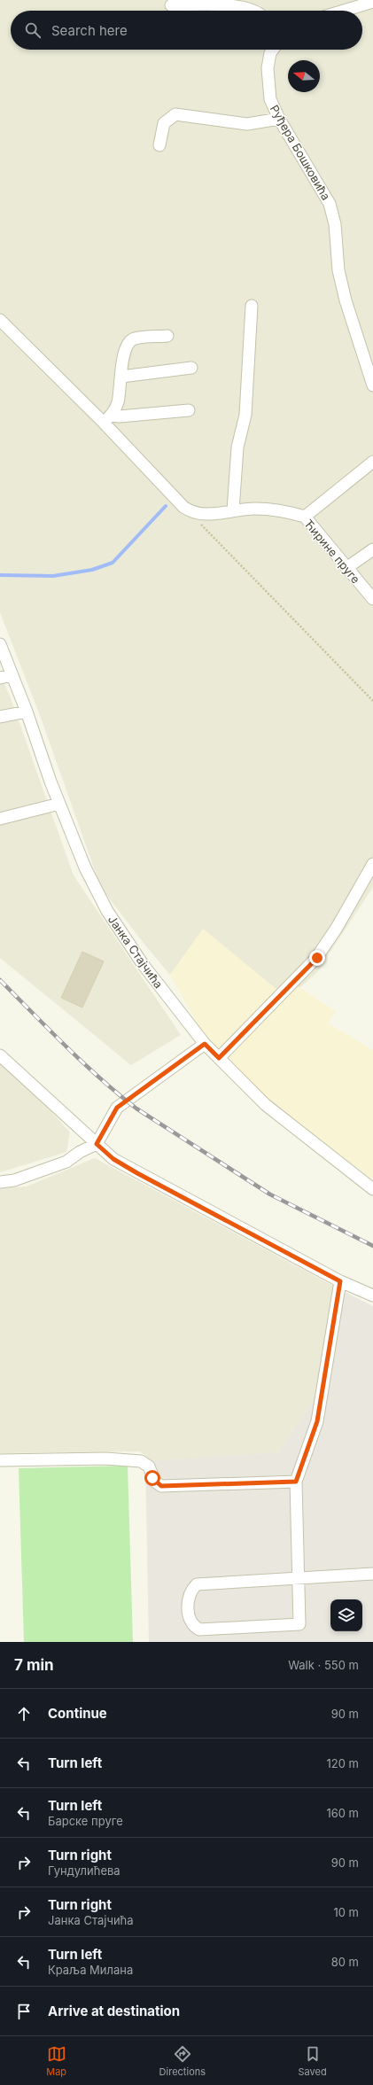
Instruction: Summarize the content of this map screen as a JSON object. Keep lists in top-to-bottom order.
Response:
{
  "streets": {
    "street": ["Руђера Бошковића", "Ћирине пруге", "Јанка Стајчића"]
  },
  "north": "left",
  "page": {
    "search": "Search here",
    "heading": ["7 min", "Walk · 550 m"],
    "list": [
      ["Continue", "90 m"],
      ["Turn left", "120 m"],
      ["Turn left", "Барске пруге", "160 m"],
      ["Turn right", "Гундулићева", "90 m"],
      ["Turn right", "Јанка Стајчића", "10 m"],
      ["Turn left", "Краља Милана", "80 m"],
      "Arrive at destination"
    ],
    "nav": ["Map", "Directions", "Saved"]
  }
}
